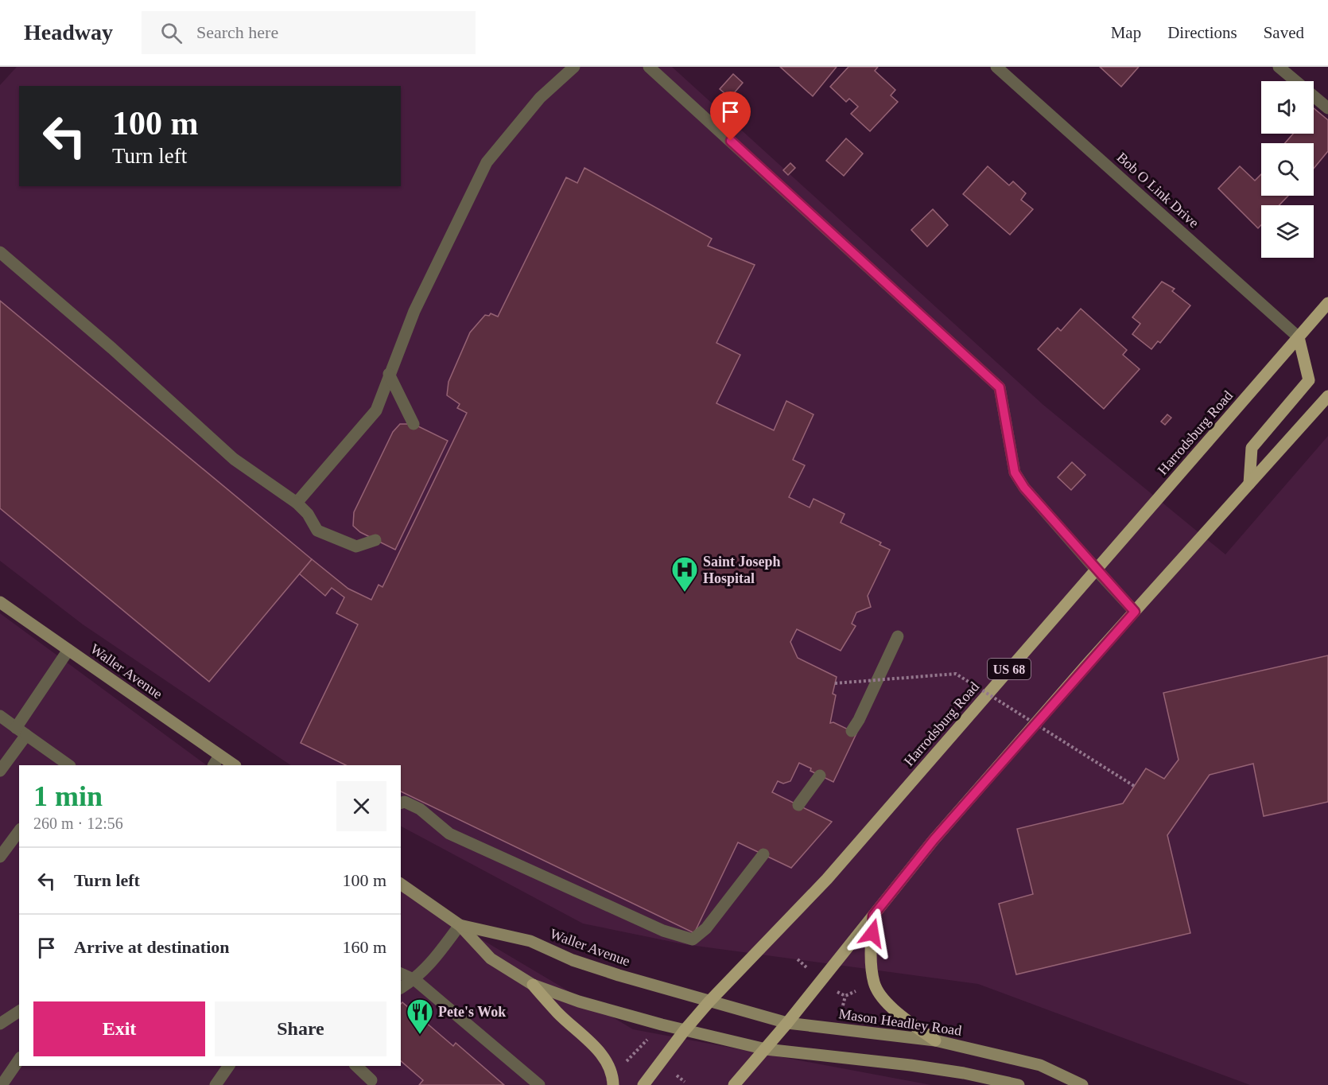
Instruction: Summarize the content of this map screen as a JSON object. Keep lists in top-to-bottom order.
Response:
{
  "streets": {
    "main road": [
      "Harrodsburg Road",
      "US 68",
      "Waller Avenue",
      "Mason Headley Road"
    ],
    "street": ["Bob O Link Drive"]
  },
  "crossings": [
    ["Bob O Link Drive", "Harrodsburg Road"],
    ["Harrodsburg Road", "US 68"],
    ["Harrodsburg Road", "Waller Avenue"],
    ["Harrodsburg Road", "Mason Headley Road"],
    ["US 68", "Waller Avenue"],
    ["Waller Avenue", "Mason Headley Road"]
  ],
  "places": {
    "hospital": ["Saint Joseph Hospital"],
    "restaurant": ["Pete's Wok"]
  },
  "page": {
    "header": "Headway",
    "search": "Search here",
    "nav": ["Map", "Directions", "Saved"],
    "turn": ["100 m", "Turn left"],
    "heading": ["1 min", "260 m · 12:56"],
    "list": [
      {
        "name": "Turn left",
        "value": "100 m"
      },
      {
        "name": "Arrive at destination",
        "value": "160 m"
      }
    ],
    "buttons": ["Exit", "Share"]
  }
}
